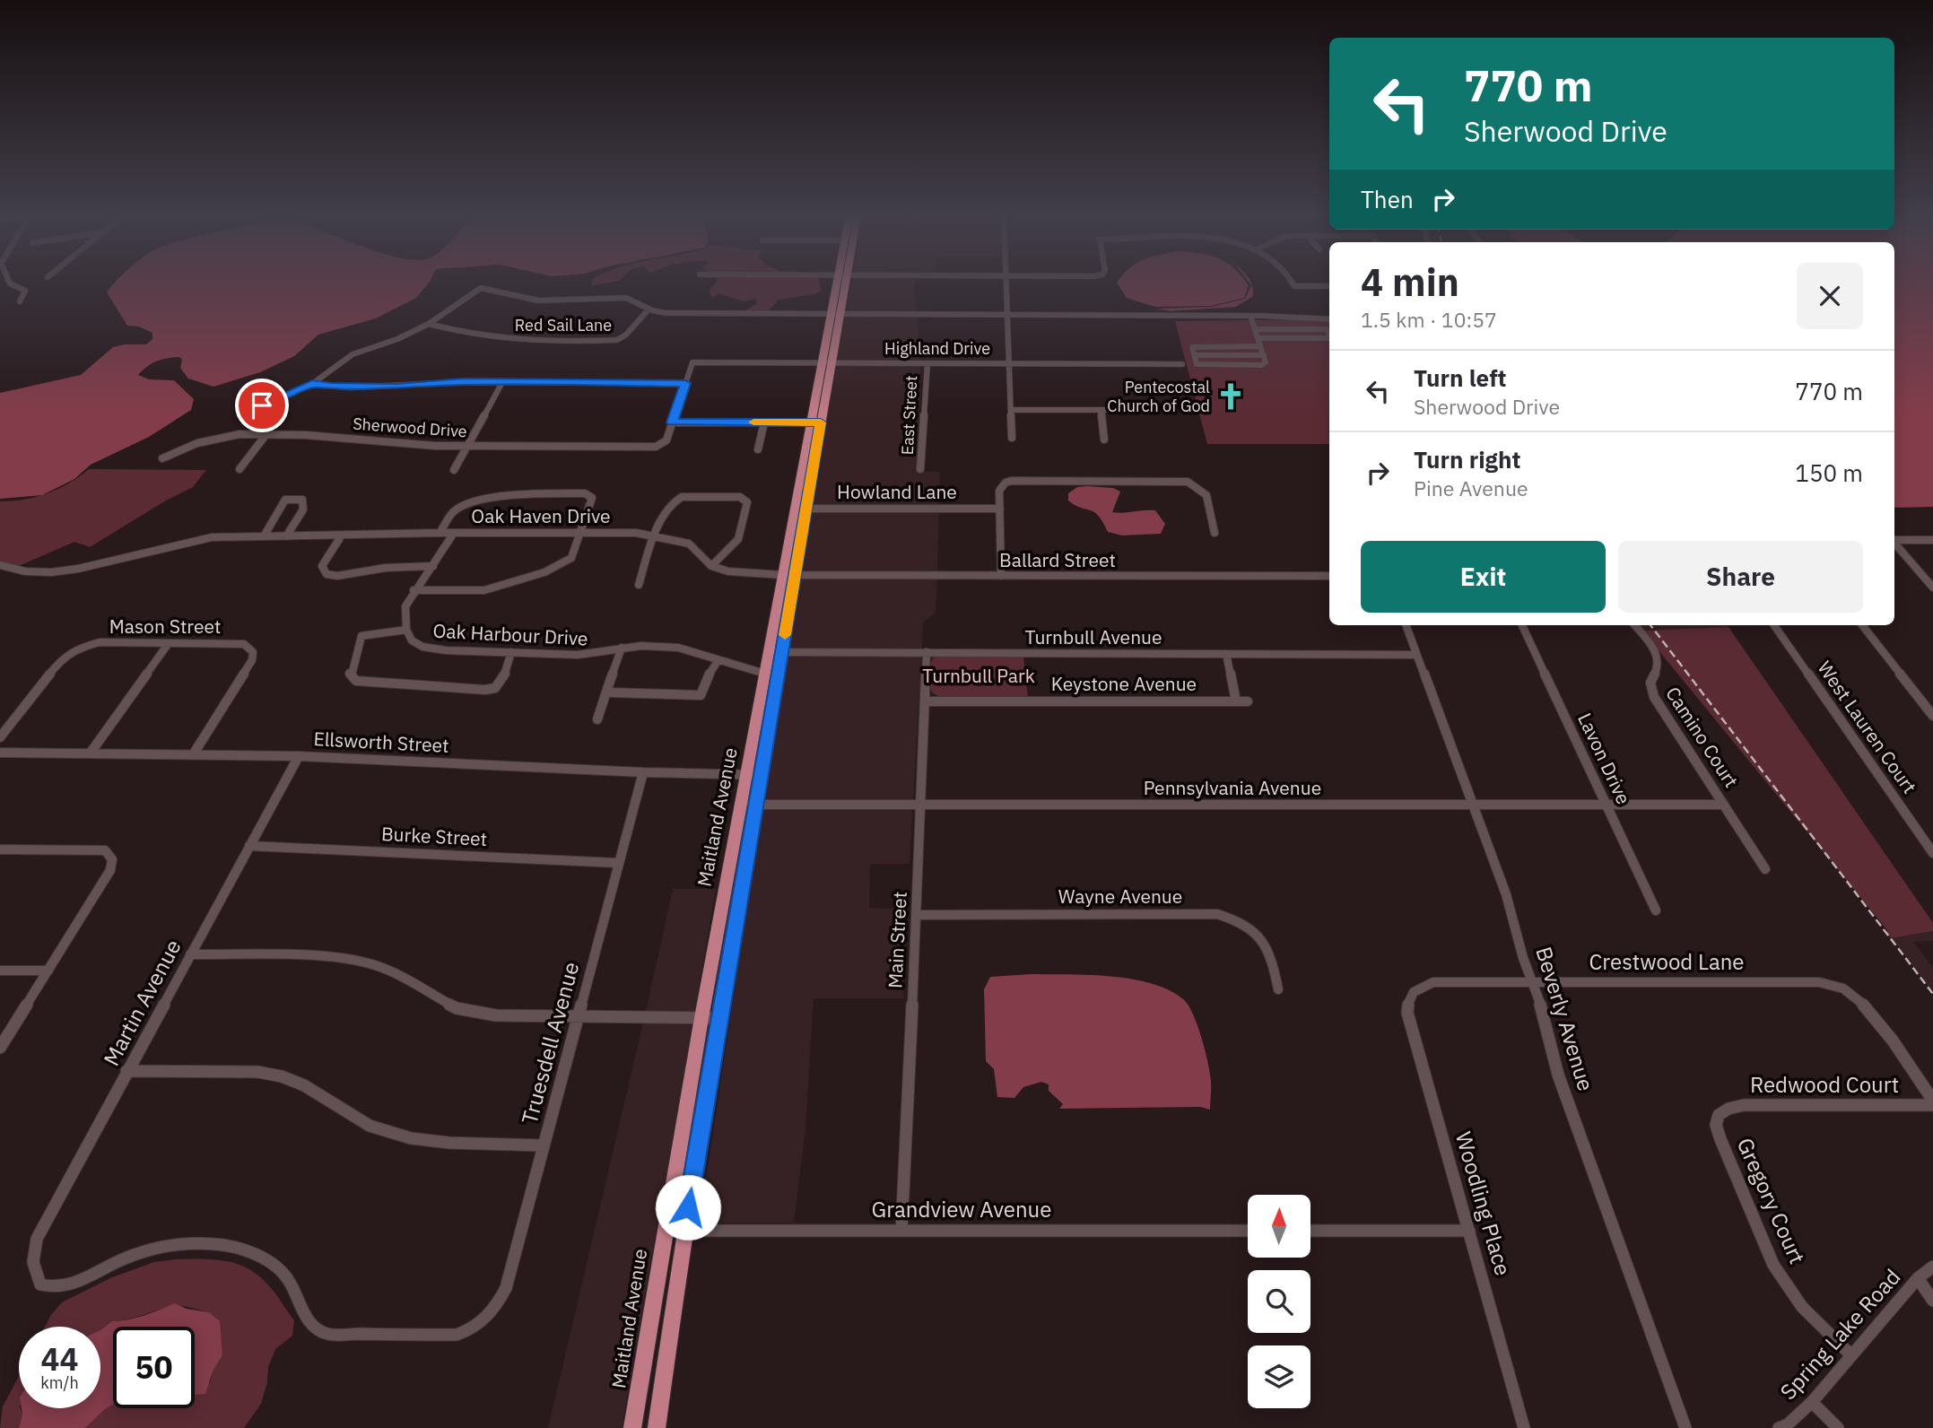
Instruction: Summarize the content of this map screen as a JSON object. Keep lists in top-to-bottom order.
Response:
{
  "streets": {
    "main road": ["Maitland Avenue"],
    "street": [
      "Red Sail Lane",
      "Highland Drive",
      "East Street",
      "Sherwood Drive",
      "Howland Lane",
      "Oak Haven Drive",
      "Ballard Street",
      "Mason Street",
      "Oak Harbour Drive",
      "Turnbull Avenue",
      "Keystone Avenue",
      "West Lauren Court",
      "Camino Court",
      "Ellsworth Street",
      "Lavon Drive",
      "Pennsylvania Avenue",
      "Burke Street",
      "Wayne Avenue",
      "Main Street",
      "Crestwood Lane",
      "Martin Avenue",
      "Beverly Avenue",
      "Truesdell Avenue",
      "Redwood Court",
      "Gregory Court",
      "Woodling Place",
      "Grandview Avenue",
      "Spring Lake Road"
    ]
  },
  "crossings": [
    ["Highland Drive", "East Street"],
    ["Highland Drive", "Maitland Avenue"],
    ["Howland Lane", "Maitland Avenue"],
    ["Oak Haven Drive", "Oak Harbour Drive"],
    ["Ballard Street", "Maitland Avenue"],
    ["Mason Street", "Ellsworth Street"],
    ["Oak Harbour Drive", "Maitland Avenue"],
    ["Turnbull Avenue", "Maitland Avenue"],
    ["Turnbull Avenue", "Main Street"],
    ["Turnbull Avenue", "Beverly Avenue"],
    ["Keystone Avenue", "Main Street"],
    ["Camino Court", "Pennsylvania Avenue"],
    ["Ellsworth Street", "Maitland Avenue"],
    ["Ellsworth Street", "Martin Avenue"],
    ["Ellsworth Street", "Truesdell Avenue"],
    ["Lavon Drive", "Pennsylvania Avenue"],
    ["Pennsylvania Avenue", "Maitland Avenue"],
    ["Pennsylvania Avenue", "Main Street"],
    ["Pennsylvania Avenue", "Beverly Avenue"],
    ["Maitland Avenue", "Grandview Avenue"],
    ["Burke Street", "Martin Avenue"],
    ["Burke Street", "Truesdell Avenue"],
    ["Wayne Avenue", "Main Street"],
    ["Main Street", "Grandview Avenue"],
    ["Crestwood Lane", "Beverly Avenue"],
    ["Crestwood Lane", "Woodling Place"],
    ["Martin Avenue", "Truesdell Avenue"],
    ["Redwood Court", "Gregory Court"],
    ["Gregory Court", "Spring Lake Road"]
  ],
  "parks": ["Turnbull Park"],
  "places": {
    "church": ["Pentecostal Church of God"]
  },
  "north": "top",
  "page": {
    "turn": ["770 m", "Sherwood Drive"],
    "then": "Then",
    "heading": ["4 min", "1.5 km · 10:57"],
    "list": [
      {
        "name": "Turn left",
        "note": "Sherwood Drive",
        "value": "770 m"
      },
      {
        "name": "Turn right",
        "note": "Pine Avenue",
        "value": "150 m"
      }
    ],
    "buttons": ["Exit", "Share"],
    "speed": "44 km/h",
    "limit": "50"
  }
}
